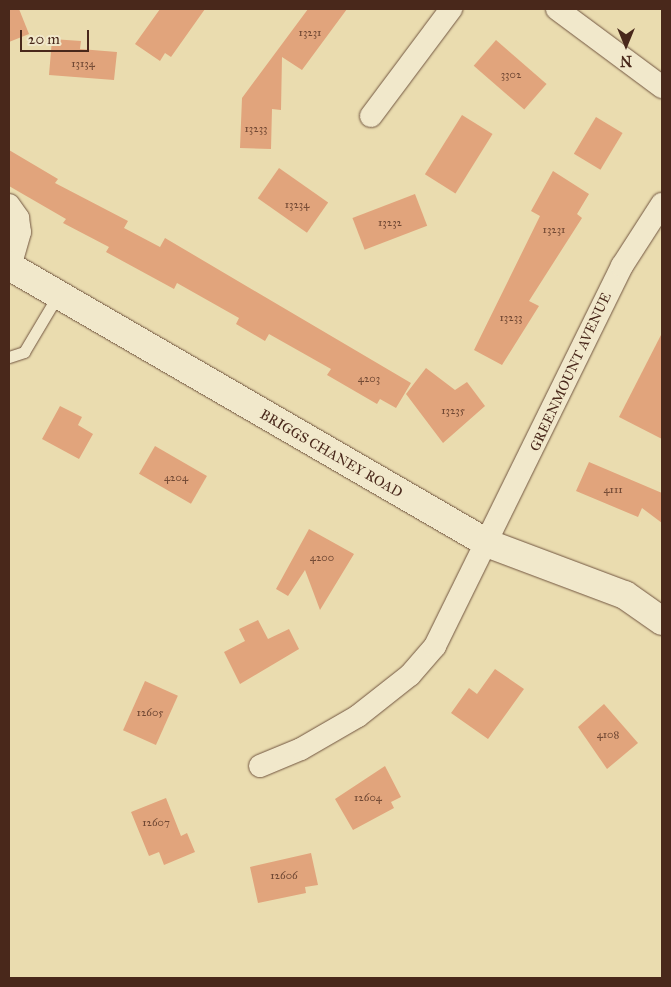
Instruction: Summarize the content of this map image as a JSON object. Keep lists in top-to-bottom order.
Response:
{
  "streets": {
    "main road": ["BRIGGS CHANEY ROAD"],
    "street": ["GREENMOUNT AVENUE"]
  },
  "crossings": [
    ["GREENMOUNT AVENUE", "BRIGGS CHANEY ROAD"]
  ],
  "house_numbers": [
    "13231",
    "13134",
    "3302",
    "13233",
    "13234",
    "13232",
    "13231",
    "13233",
    "4203",
    "13235",
    "4204",
    "4111",
    "4200",
    "12605",
    "4108",
    "12604",
    "12607",
    "12606"
  ],
  "scale_bar": "20 m",
  "north": "bottom"
}
